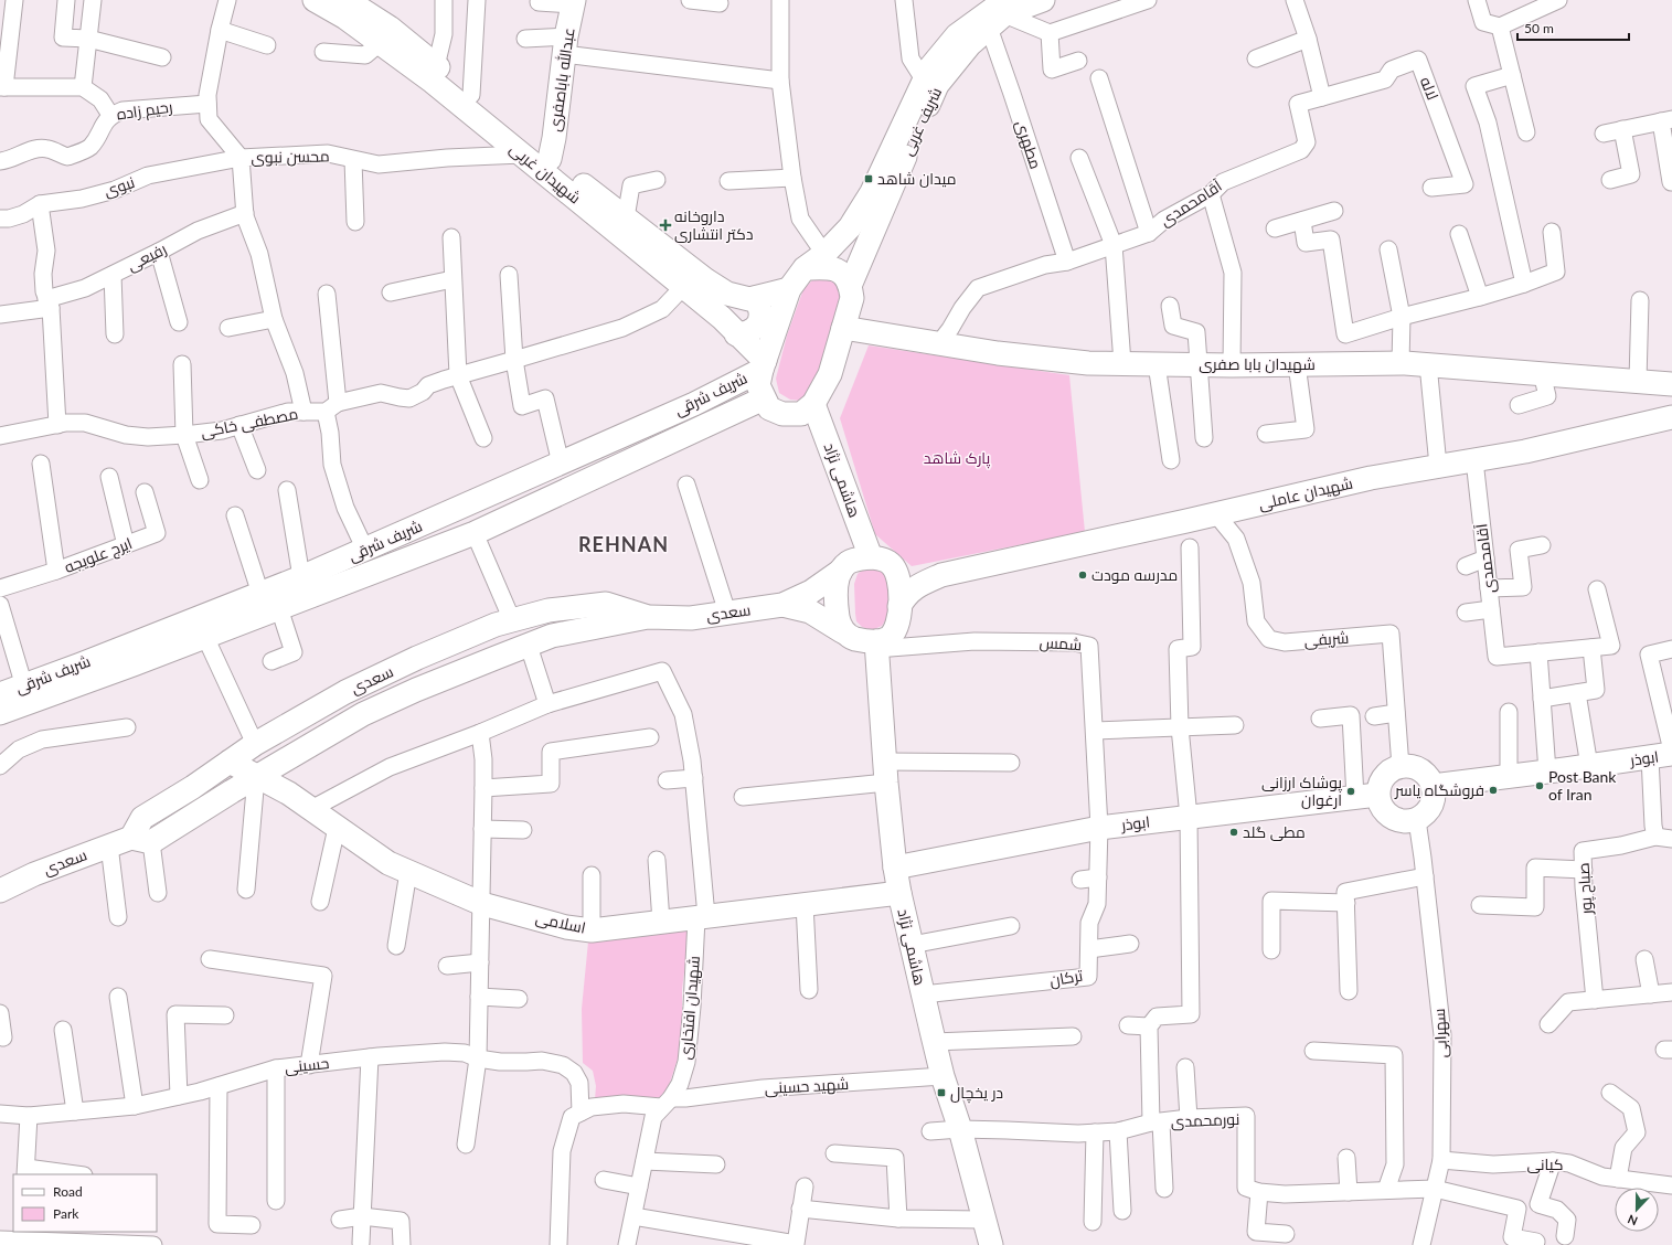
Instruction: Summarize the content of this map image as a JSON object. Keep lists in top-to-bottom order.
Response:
{
  "streets": {
    "street": [
      "عبدالله باباصفری",
      "لاله",
      "رحیم زاده",
      "شریف غربی",
      "مطهری",
      "محسن نبوی",
      "شهیدان غربی",
      "نبوی",
      "آقامحمدی",
      "رفیعی",
      "شهیدان بابا صفری",
      "شریف شرقی",
      "مصطفی خاکی",
      "هاشمی نژاد",
      "شهیدان عاملی",
      "ایرج علویجه",
      "سعدی",
      "شریفی",
      "شمس",
      "ابوذر",
      "صباح پور",
      "اسلامی",
      "ترکان",
      "شهیدان افتخاری",
      "سهرابی",
      "حسینی",
      "شهید حسینی",
      "نورمحمدی",
      "کیانی"
    ]
  },
  "crossings": [
    ["عبدالله باباصفری", "شهیدان غربی"],
    ["لاله", "آقامحمدی"],
    ["شریف غربی", "مطهری"],
    ["مطهری", "آقامحمدی"],
    ["محسن نبوی", "شهیدان غربی"],
    ["محسن نبوی", "نبوی"],
    ["محسن نبوی", "رفیعی"],
    ["محسن نبوی", "مصطفی خاکی"],
    ["شهیدان غربی", "شریف شرقی"],
    ["شهیدان غربی", "مصطفی خاکی"],
    ["آقامحمدی", "شهیدان بابا صفری"],
    ["آقامحمدی", "شهیدان عاملی"],
    ["هاشمی نژاد", "شهیدان عاملی"],
    ["هاشمی نژاد", "شمس"],
    ["هاشمی نژاد", "ابوذر"],
    ["هاشمی نژاد", "اسلامی"],
    ["هاشمی نژاد", "ترکان"],
    ["هاشمی نژاد", "شهید حسینی"],
    ["هاشمی نژاد", "نورمحمدی"],
    ["شهیدان عاملی", "شریفی"],
    ["شهیدان عاملی", "شمس"],
    ["سعدی", "اسلامی"],
    ["شریفی", "ابوذر"],
    ["شریفی", "سهرابی"],
    ["شمس", "ابوذر"],
    ["شمس", "ترکان"],
    ["ابوذر", "ترکان"],
    ["ابوذر", "سهرابی"],
    ["اسلامی", "شهیدان افتخاری"],
    ["شهیدان افتخاری", "شهید حسینی"],
    ["سهرابی", "کیانی"]
  ],
  "districts": ["REHNAN"],
  "parks": ["پارک شاهد"],
  "places": {
    "transit": ["میدان شاهد", "در یخچال"],
    "health": ["داروخانه دکتر انتشاری"],
    "other": [
      "مدرسه مودت",
      "Post Bank of Iran",
      "فروشگاه یاسر",
      "پوشاک ارزانی ارغوان",
      "مطی گلد"
    ]
  },
  "legend": ["Road", "Park"],
  "scale_bar": "50 m",
  "north": "bottom"
}
